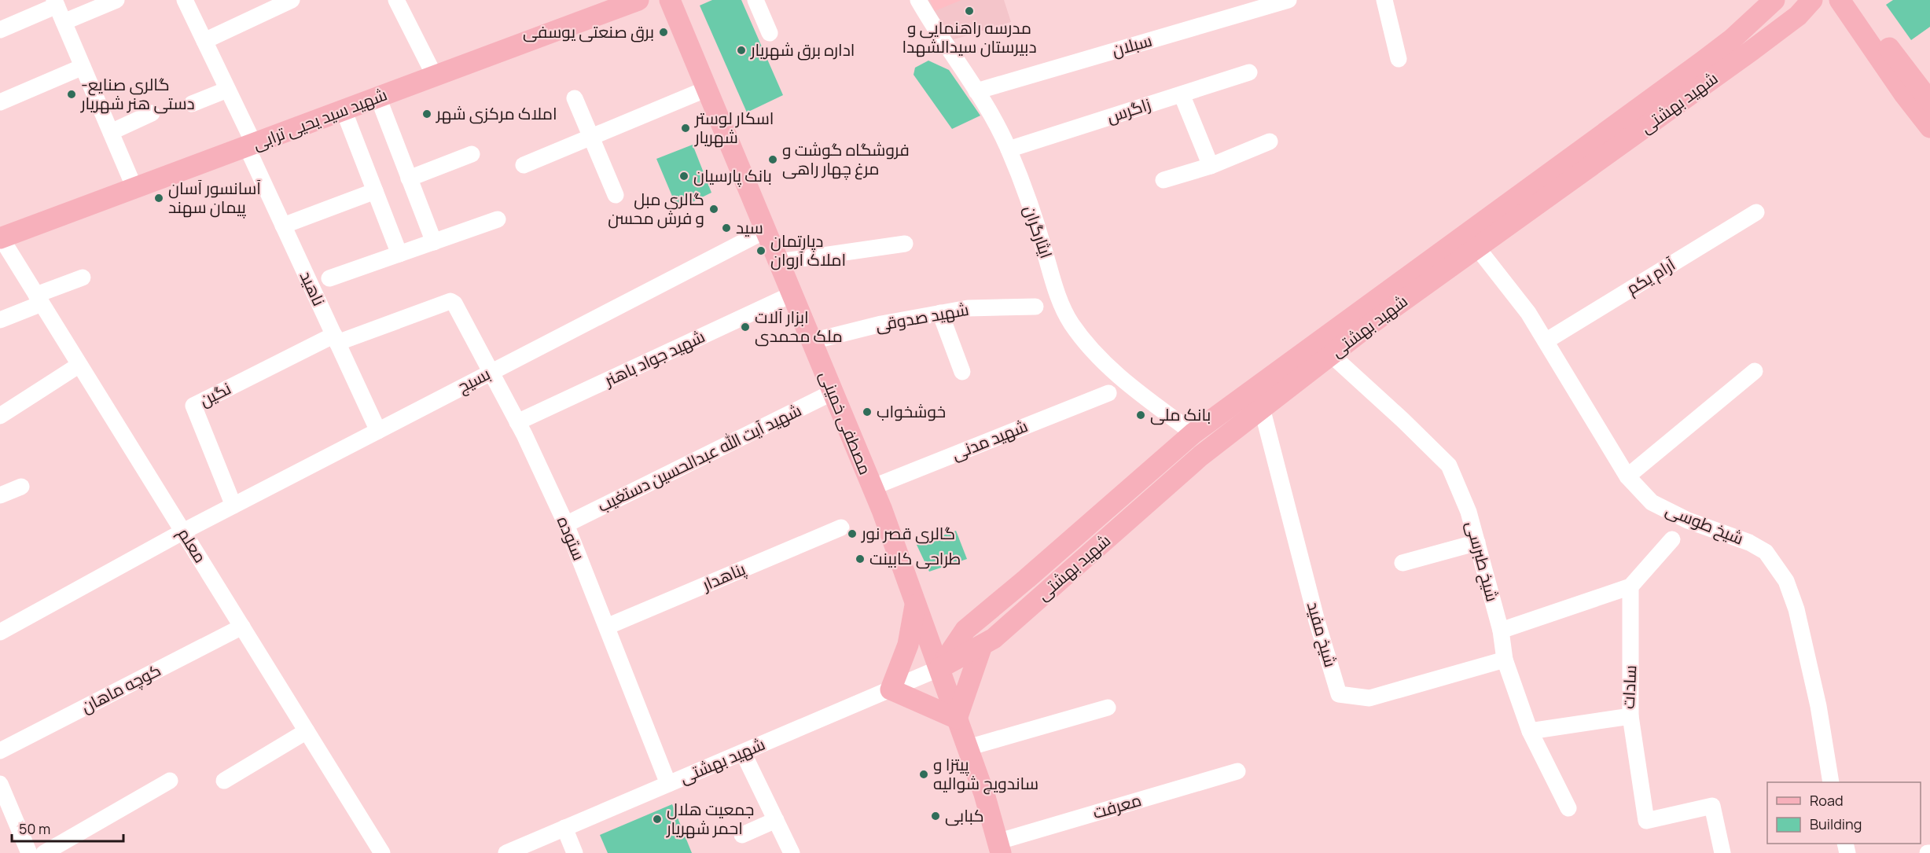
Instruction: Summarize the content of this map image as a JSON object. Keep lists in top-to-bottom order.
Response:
{
  "streets": {
    "main road": ["شهید بهشتی", "شهید سید یحیی ترابی", "مصطفی خمینی"],
    "street": [
      "سبلان",
      "زاگرس",
      "ایثارگران",
      "آرام یکم",
      "ناهید",
      "شهید صدوقی",
      "شهید جواد باهنر",
      "بسیج",
      "نگین",
      "شهید مدنی",
      "شهید آیت الله عبدالحسین دستغیب",
      "شیخ طوسی",
      "ستوده",
      "معلم",
      "شیخ طبرسی",
      "پناهدار",
      "شیخ مفید",
      "سادات",
      "کوچه ماهان",
      "معرفت"
    ]
  },
  "crossings": [
    ["سبلان", "ایثارگران"],
    ["شهید بهشتی", "ایثارگران"],
    ["شهید بهشتی", "مصطفی خمینی"],
    ["شهید بهشتی", "شیخ طوسی"],
    ["شهید بهشتی", "ستوده"],
    ["شهید بهشتی", "شیخ طبرسی"],
    ["شهید بهشتی", "شیخ مفید"],
    ["زاگرس", "ایثارگران"],
    ["شهید سید یحیی ترابی", "ناهید"],
    ["شهید سید یحیی ترابی", "معلم"],
    ["آرام یکم", "شیخ طوسی"],
    ["ناهید", "بسیج"],
    ["ناهید", "نگین"],
    ["ناهید", "ستوده"],
    ["شهید صدوقی", "مصطفی خمینی"],
    ["شهید جواد باهنر", "مصطفی خمینی"],
    ["شهید جواد باهنر", "ستوده"],
    ["بسیج", "نگین"],
    ["بسیج", "مصطفی خمینی"],
    ["بسیج", "ستوده"],
    ["بسیج", "معلم"],
    ["نگین", "ستوده"],
    ["مصطفی خمینی", "شهید مدنی"],
    ["مصطفی خمینی", "شهید آیت الله عبدالحسین دستغیب"],
    ["مصطفی خمینی", "معرفت"],
    ["شهید آیت الله عبدالحسین دستغیب", "ستوده"],
    ["ستوده", "پناهدار"],
    ["معلم", "کوچه ماهان"],
    ["شیخ طبرسی", "شیخ مفید"],
    ["شیخ طبرسی", "سادات"]
  ],
  "places": [
    "مدرسه راهنمایی و دبیرستان سیدالشهدا",
    "برق صنعتی یوسفی",
    "اداره برق شهریار",
    "-گالری صنایع دستی هنر شهریار",
    "املاک مرکزی شهر",
    "اسکار لوستر شهریار",
    "فروشگاه گوشت و مرغ چهار راهی",
    "بانک پارسیان",
    "آسانسور آسان پیمان سهند",
    "گالری مبل و فرش محسن",
    "سید",
    "دپارتمان املاک آروان",
    "ابزار آلات ملک محمدی",
    "خوشخواب",
    "بانک ملی",
    "گالری قصر نور",
    "طراحی کابینت",
    "پیتزا و ساندویچ شوالیه",
    "کبابی",
    "جمعیت هلال احمر شهریار"
  ],
  "legend": ["Road", "Building"],
  "scale_bar": "50 m"
}
